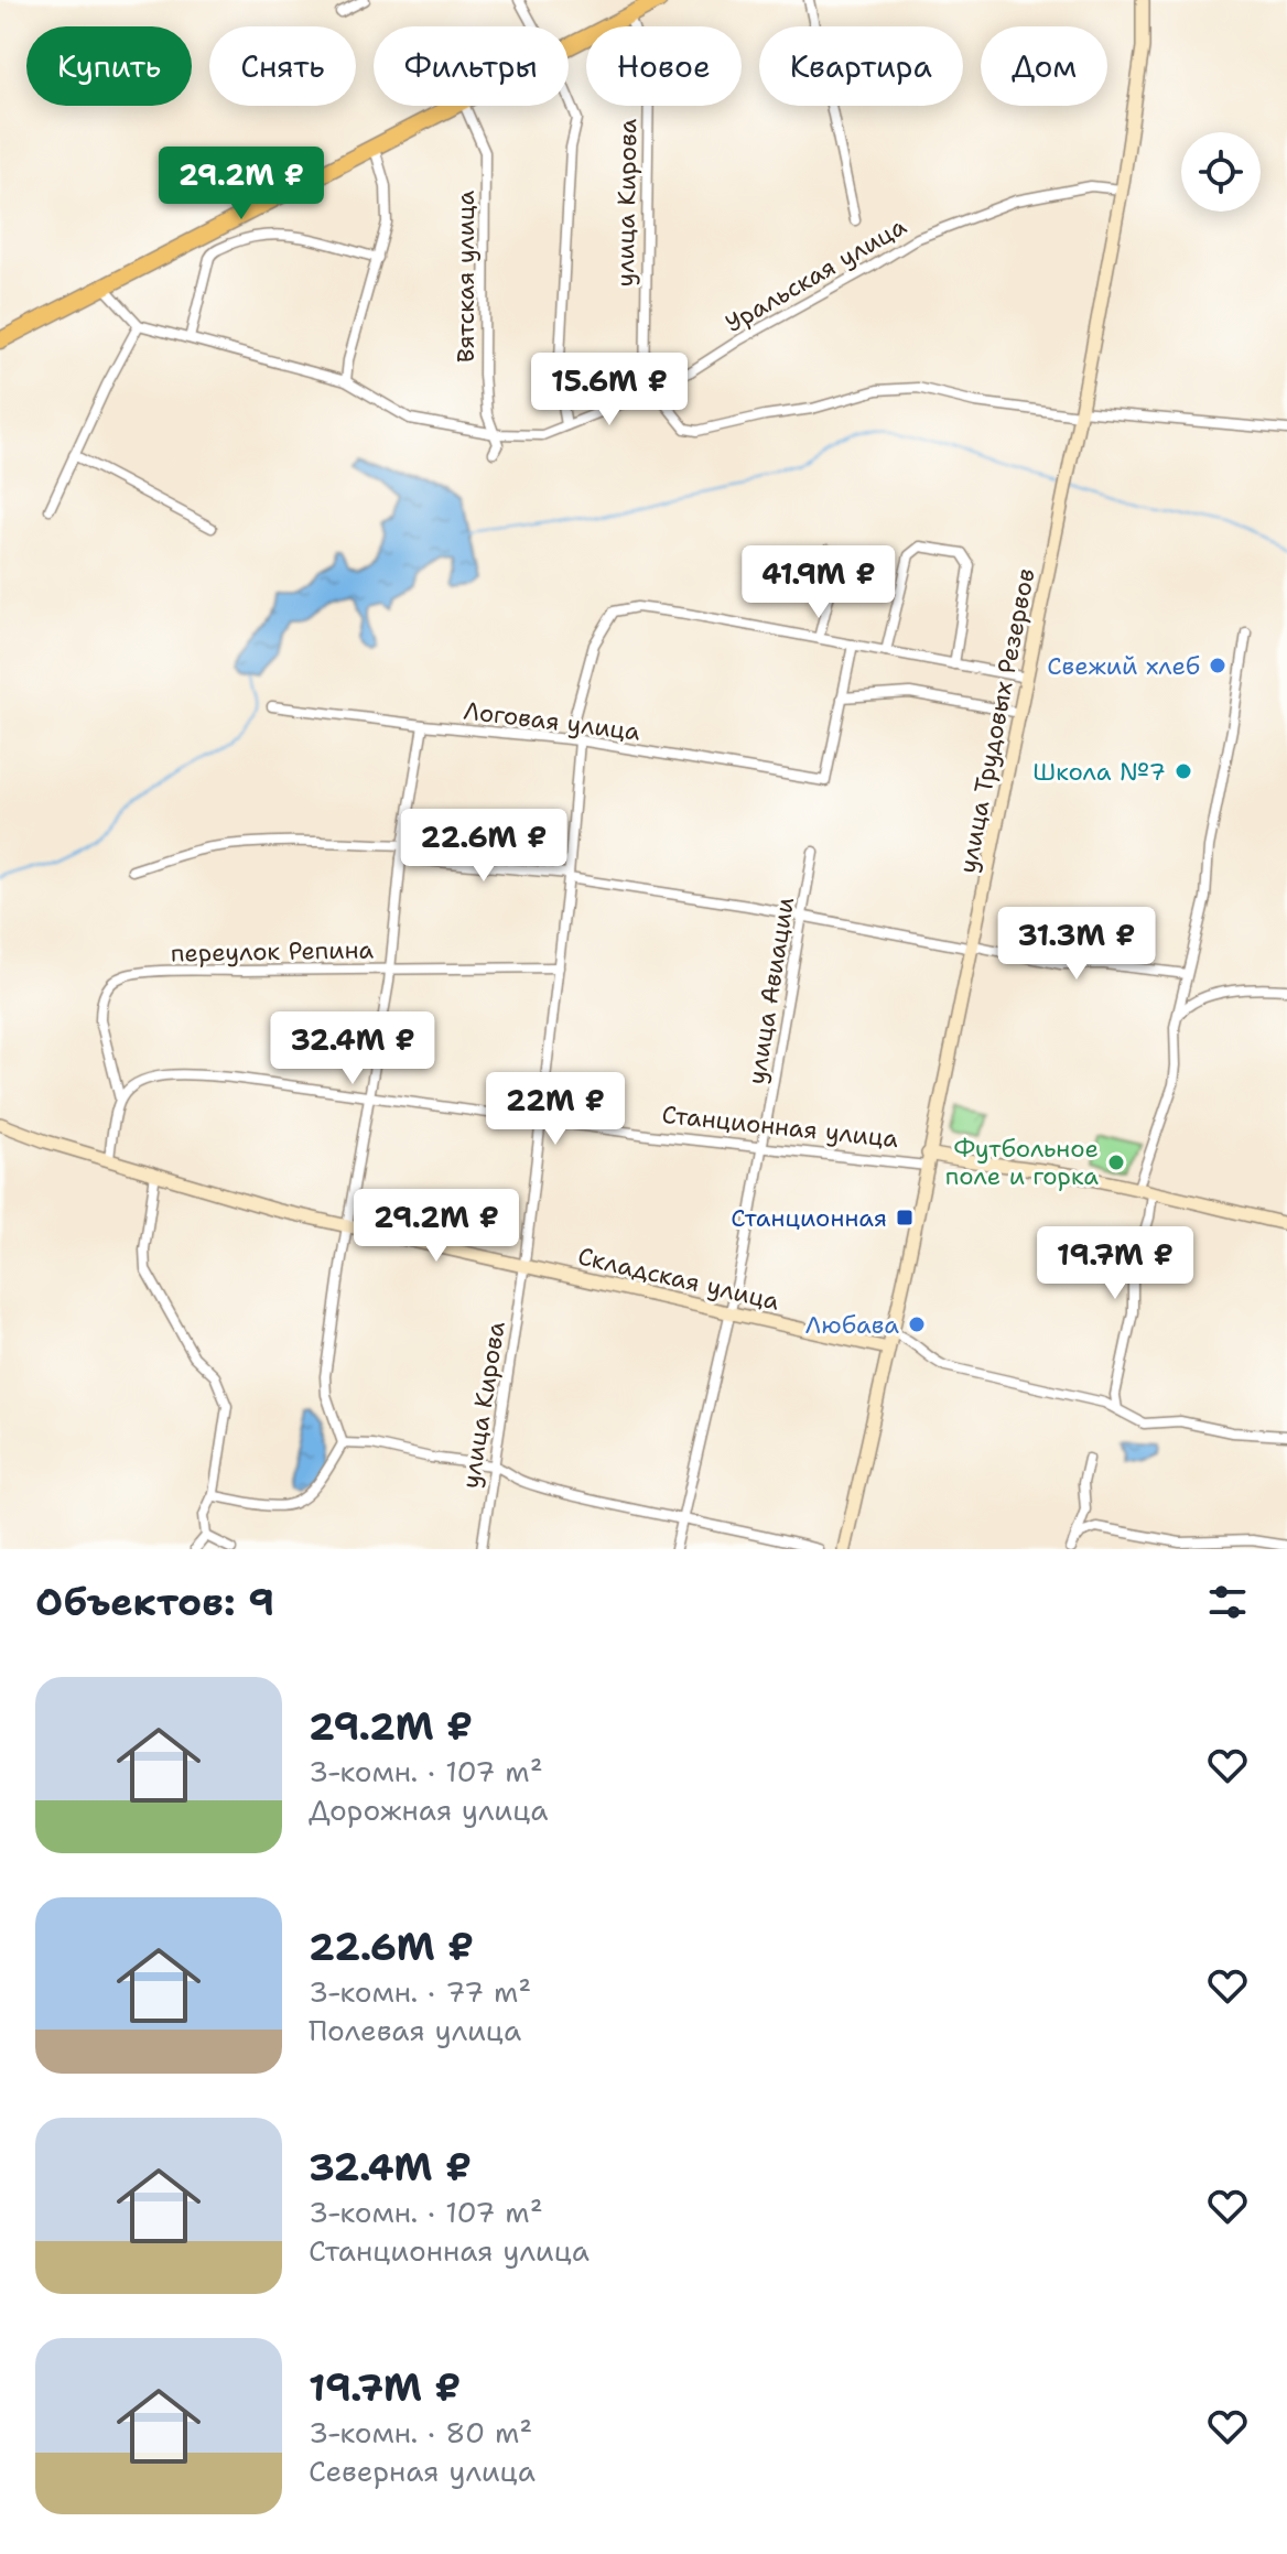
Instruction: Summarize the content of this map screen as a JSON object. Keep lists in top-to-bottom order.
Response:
{
  "streets": {
    "main road": ["улица Трудовых Резервов", "Станционная улица", "Складская улица"],
    "street": [
      "улица Кирова",
      "Уральская улица",
      "Вятская улица",
      "Логовая улица",
      "переулок Репина",
      "улица Авиации"
    ]
  },
  "crossings": [
    ["улица Кирова", "Уральская улица"],
    ["улица Кирова", "Логовая улица"],
    ["улица Кирова", "переулок Репина"],
    ["улица Кирова", "Станционная улица"],
    ["улица Кирова", "Складская улица"],
    ["Уральская улица", "Вятская улица"],
    ["Уральская улица", "улица Трудовых Резервов"],
    ["улица Трудовых Резервов", "Станционная улица"],
    ["улица Трудовых Резервов", "Складская улица"],
    ["переулок Репина", "Станционная улица"],
    ["улица Авиации", "Станционная улица"],
    ["улица Авиации", "Складская улица"]
  ],
  "places": {
    "other": [
      "Свежий хлеб",
      "Школа №7",
      "Футбольное поле и горка",
      "Любава"
    ],
    "transit": ["Станционная"]
  },
  "page": {
    "chip": [
      "Купить",
      "Снять",
      "Фильтры",
      "Новое",
      "Квартира",
      "Дом"
    ],
    "price": [
      "29.2M ₽",
      "15.6M ₽",
      "41.9M ₽",
      "22.6M ₽",
      "31.3M ₽",
      "32.4M ₽",
      "22M ₽",
      "29.2M ₽",
      "19.7M ₽"
    ],
    "heading": "Объектов: 9",
    "list": [
      {
        "name": "29.2M ₽",
        "note": "3-комн. · 107 m² · Дорожная улица"
      },
      {
        "name": "22.6M ₽",
        "note": "3-комн. · 77 m² · Полевая улица"
      },
      {
        "name": "32.4M ₽",
        "note": "3-комн. · 107 m² · Станционная улица"
      },
      {
        "name": "19.7M ₽",
        "note": "3-комн. · 80 m² · Северная улица"
      }
    ]
  }
}
